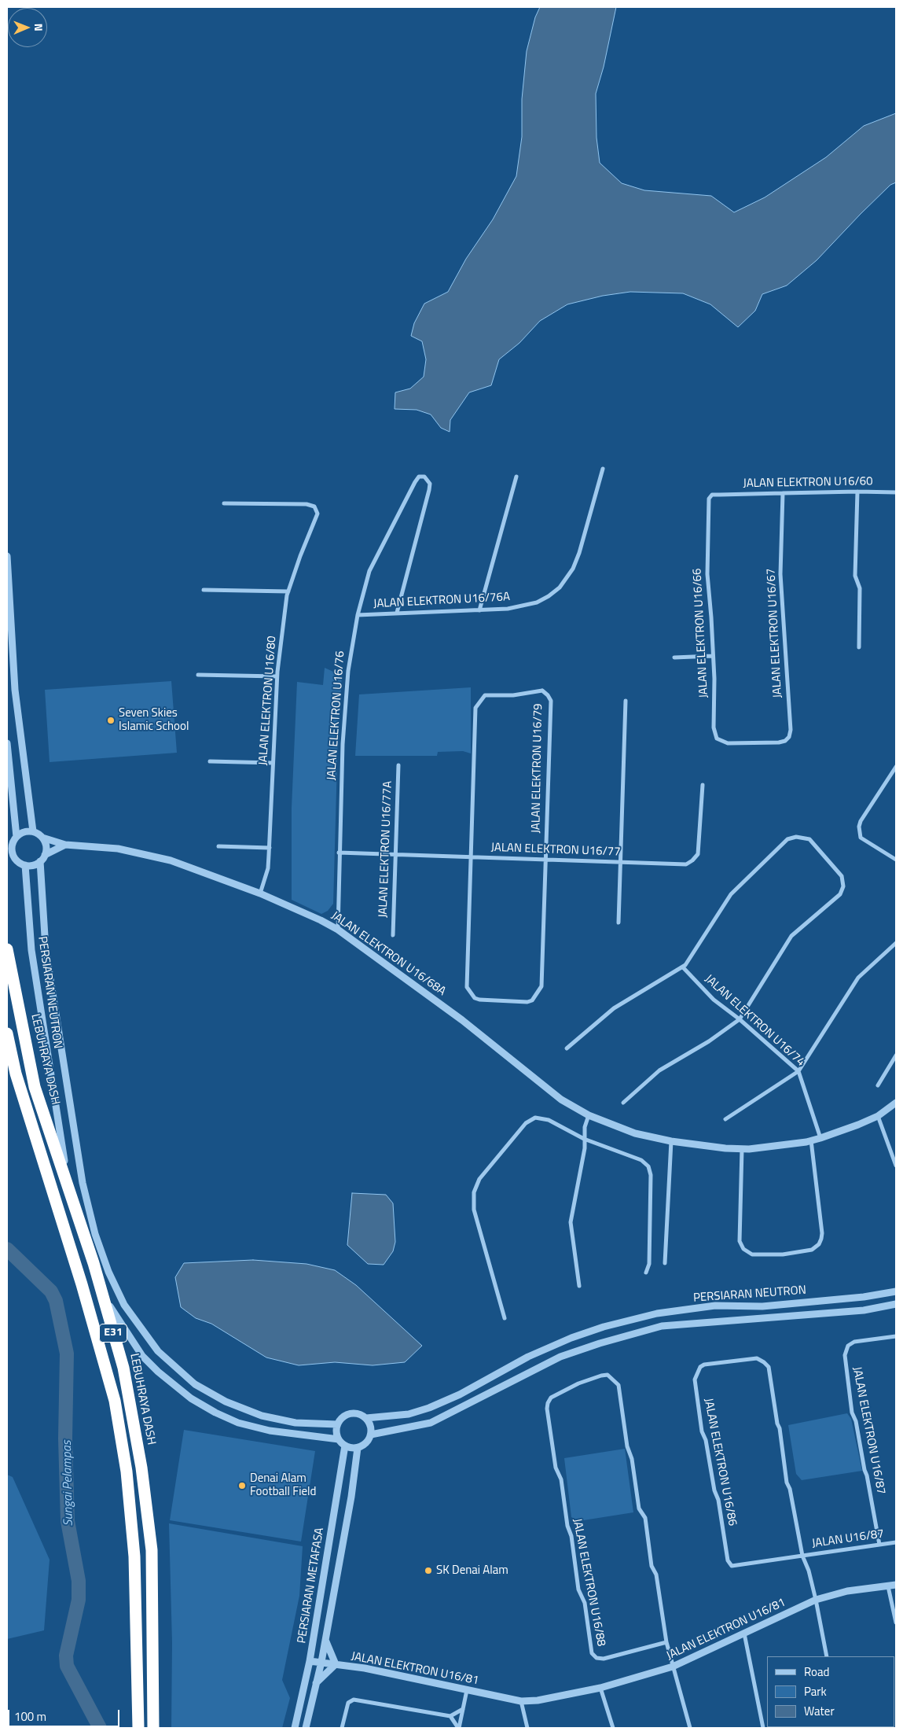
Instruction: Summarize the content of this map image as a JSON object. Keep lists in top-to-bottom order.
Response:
{
  "streets": {
    "highway": ["LEBUHRAYA DASH", "E31"],
    "street": [
      "JALAN ELEKTRON U16/60",
      "JALAN ELEKTRON U16/76A",
      "JALAN ELEKTRON U16/66",
      "JALAN ELEKTRON U16/67",
      "JALAN ELEKTRON U16/80",
      "JALAN ELEKTRON U16/76",
      "JALAN ELEKTRON U16/79",
      "JALAN ELEKTRON U16/77A",
      "JALAN ELEKTRON U16/77",
      "JALAN ELEKTRON U16/68A",
      "PERSIARAN NEUTRON",
      "JALAN ELEKTRON U16/74",
      "JALAN ELEKTRON U16/87",
      "JALAN ELEKTRON U16/86",
      "JALAN U16/87",
      "JALAN ELEKTRON U16/88",
      "PERSIARAN METAFASA",
      "JALAN ELEKTRON U16/81"
    ]
  },
  "crossings": [
    ["JALAN ELEKTRON U16/60", "JALAN ELEKTRON U16/66"],
    ["JALAN ELEKTRON U16/60", "JALAN ELEKTRON U16/67"],
    ["JALAN ELEKTRON U16/76A", "JALAN ELEKTRON U16/76"],
    ["JALAN ELEKTRON U16/66", "JALAN ELEKTRON U16/67"],
    ["JALAN ELEKTRON U16/80", "JALAN ELEKTRON U16/68A"],
    ["JALAN ELEKTRON U16/76", "JALAN ELEKTRON U16/77"],
    ["JALAN ELEKTRON U16/76", "JALAN ELEKTRON U16/68A"],
    ["JALAN ELEKTRON U16/79", "JALAN ELEKTRON U16/77"],
    ["JALAN ELEKTRON U16/77A", "JALAN ELEKTRON U16/77"],
    ["JALAN ELEKTRON U16/68A", "PERSIARAN NEUTRON"],
    ["JALAN ELEKTRON U16/68A", "JALAN ELEKTRON U16/74"],
    ["PERSIARAN NEUTRON", "PERSIARAN METAFASA"],
    ["JALAN ELEKTRON U16/87", "JALAN U16/87"],
    ["JALAN ELEKTRON U16/86", "JALAN U16/87"],
    ["JALAN ELEKTRON U16/86", "JALAN ELEKTRON U16/81"],
    ["PERSIARAN METAFASA", "JALAN ELEKTRON U16/81"]
  ],
  "water": ["Sungai Pelampas"],
  "places": ["Seven Skies Islamic School", "Denai Alam Football Field", "SK Denai Alam"],
  "legend": ["Road", "Park", "Water"],
  "scale_bar": "100 m",
  "north": "right"
}
